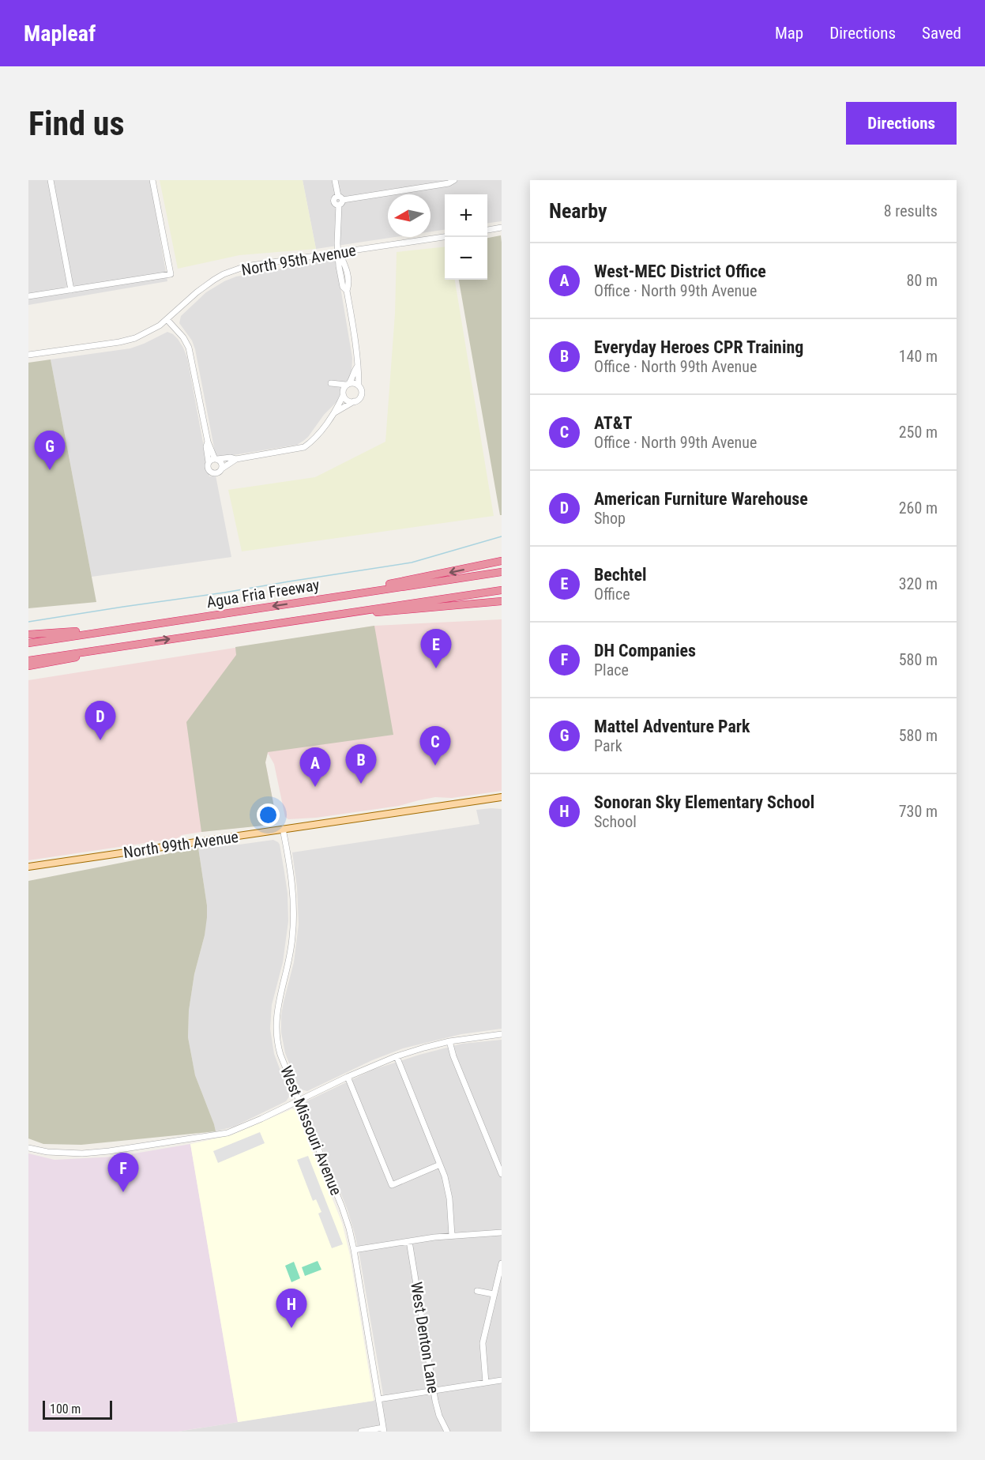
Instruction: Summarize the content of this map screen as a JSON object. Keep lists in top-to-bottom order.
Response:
{
  "streets": {
    "highway": ["Agua Fria Freeway"],
    "main road": ["North 99th Avenue"],
    "street": ["North 95th Avenue", "West Missouri Avenue", "West Denton Lane"]
  },
  "crossings": [
    ["North 99th Avenue", "West Missouri Avenue"]
  ],
  "scale_bar": "100 m",
  "north": "left",
  "page": {
    "header": "Mapleaf",
    "nav": ["Map", "Directions", "Saved"],
    "buttons": "Directions",
    "title": "Find us",
    "heading": ["Nearby", "8 results"],
    "map_buttons": ["+", "−"],
    "list": [
      {
        "mark": "A",
        "name": "West-MEC District Office",
        "note": "Office · North 99th Avenue",
        "value": "80 m"
      },
      {
        "mark": "B",
        "name": "Everyday Heroes CPR Training",
        "note": "Office · North 99th Avenue",
        "value": "140 m"
      },
      {
        "mark": "C",
        "name": "AT&T",
        "note": "Office · North 99th Avenue",
        "value": "250 m"
      },
      {
        "mark": "D",
        "name": "American Furniture Warehouse",
        "note": "Shop",
        "value": "260 m"
      },
      {
        "mark": "E",
        "name": "Bechtel",
        "note": "Office",
        "value": "320 m"
      },
      {
        "mark": "F",
        "name": "DH Companies",
        "note": "Place",
        "value": "580 m"
      },
      {
        "mark": "G",
        "name": "Mattel Adventure Park",
        "note": "Park",
        "value": "580 m"
      },
      {
        "mark": "H",
        "name": "Sonoran Sky Elementary School",
        "note": "School",
        "value": "730 m"
      }
    ],
    "pins": [
      "G",
      "E",
      "D",
      "C",
      "B",
      "A",
      "F",
      "H"
    ],
    "scale": "100 m"
  }
}
